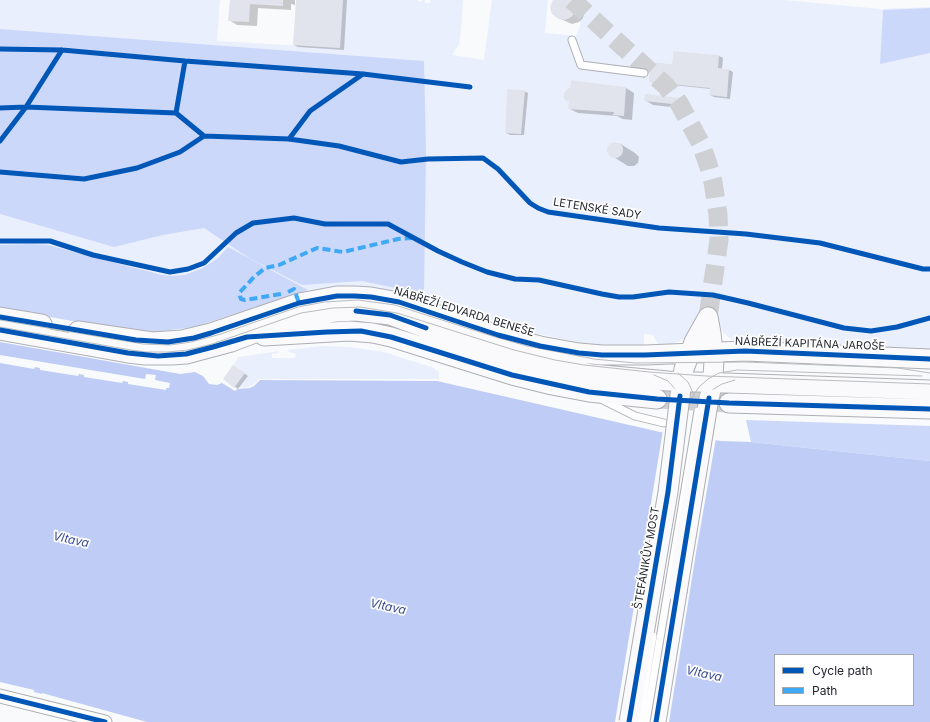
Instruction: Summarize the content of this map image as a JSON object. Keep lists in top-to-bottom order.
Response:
{
  "streets": {
    "main road": ["NÁBŘEŽÍ EDVARDA BENEŠE", "NÁBŘEŽÍ KAPITÁNA JAROŠE", "ŠTEFÁNIKŮV MOST"],
    "cycle path": ["LETENSKÉ SADY"]
  },
  "crossings": [
    ["NÁBŘEŽÍ EDVARDA BENEŠE", "NÁBŘEŽÍ KAPITÁNA JAROŠE"]
  ],
  "water": ["Vltava"],
  "legend": ["Cycle path", "Path"]
}
